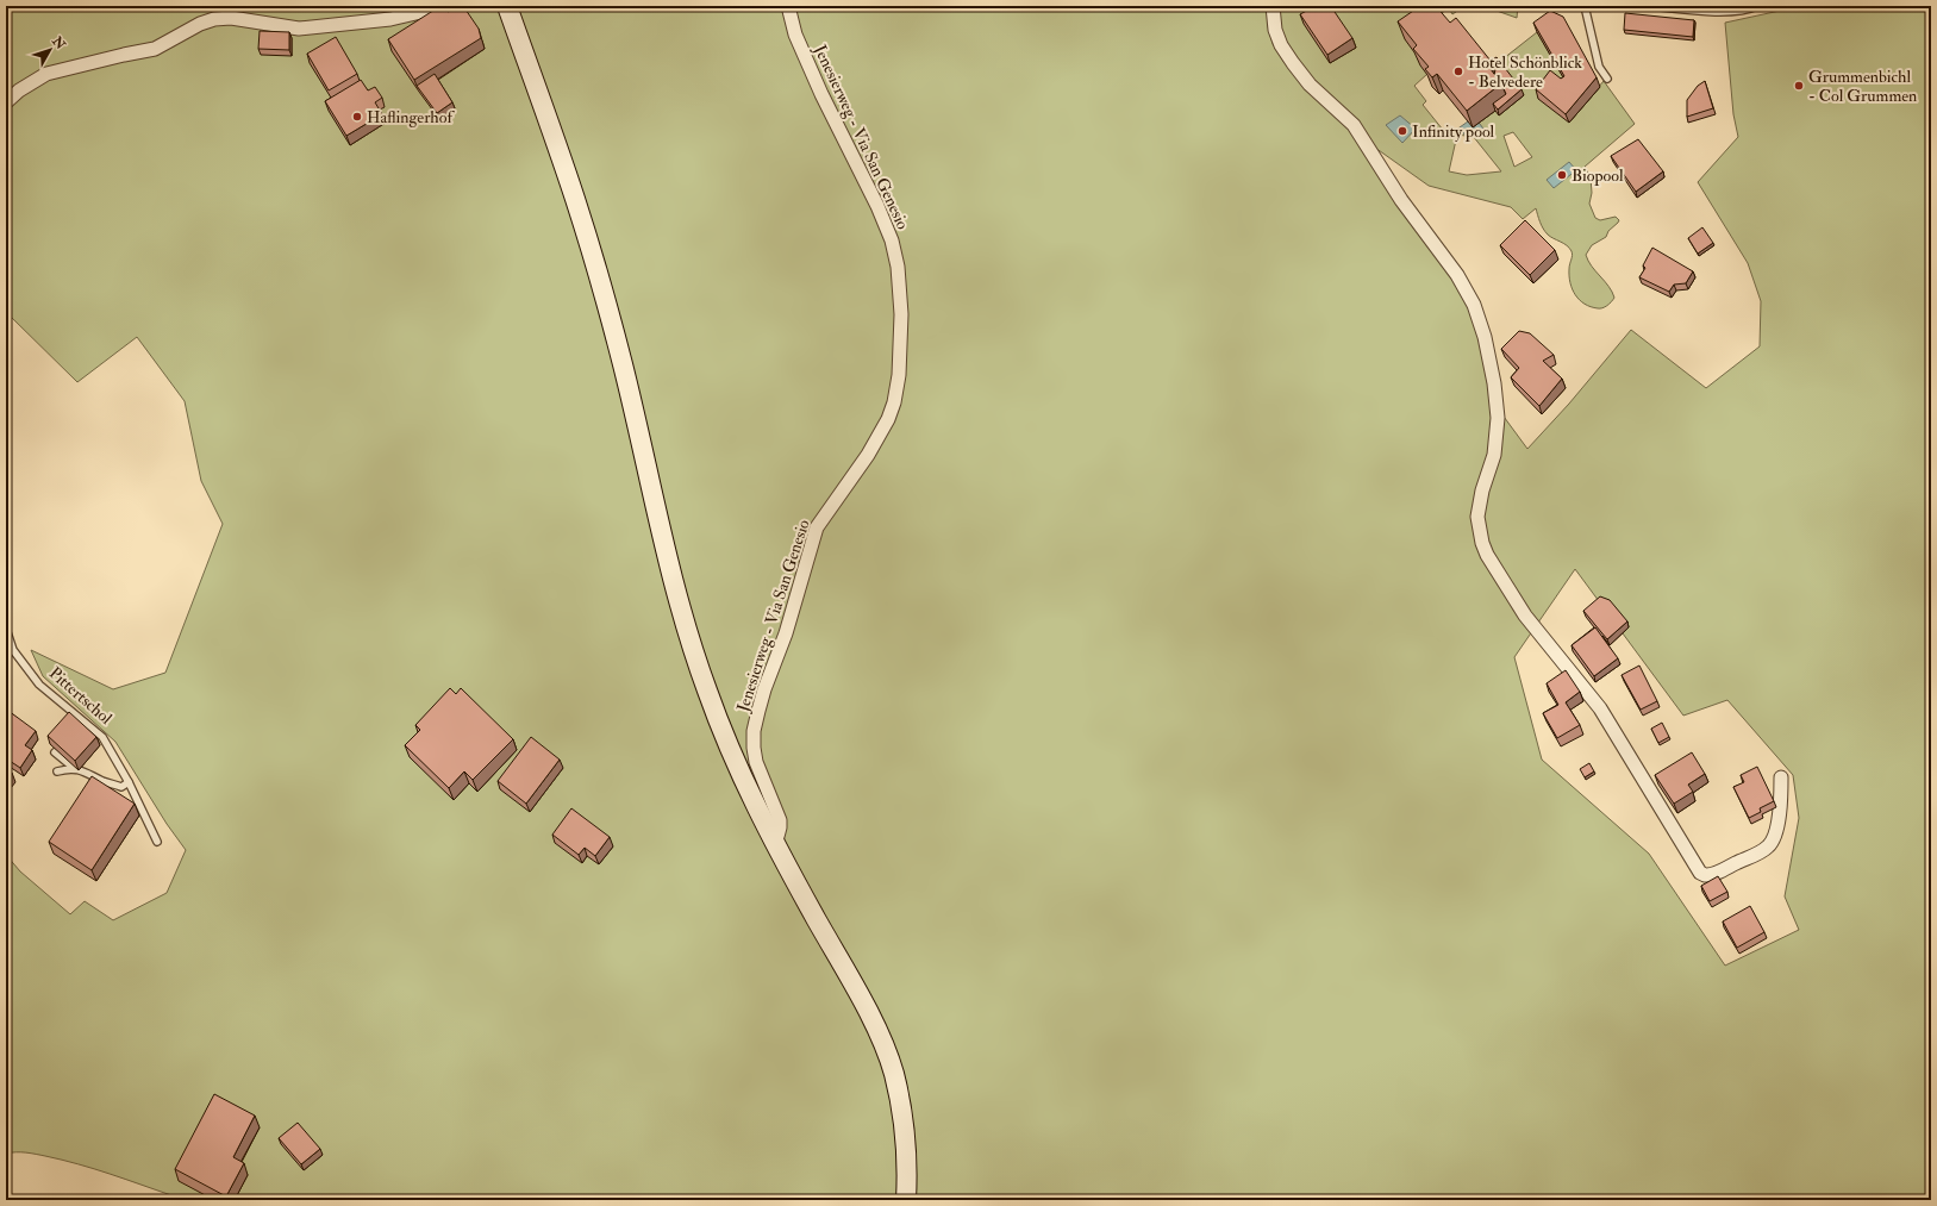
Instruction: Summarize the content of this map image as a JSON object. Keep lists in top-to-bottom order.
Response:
{
  "streets": {
    "street": ["Jenesierweg - Via San Genesio"],
    "lane": ["Pittertschol"]
  },
  "places": [
    "Hotel Schönblick - Belvedere",
    "Grummenbichl - Col Grummen",
    "Haflingerhof",
    "Infinity pool",
    "Biopool"
  ],
  "north": "top right"
}
